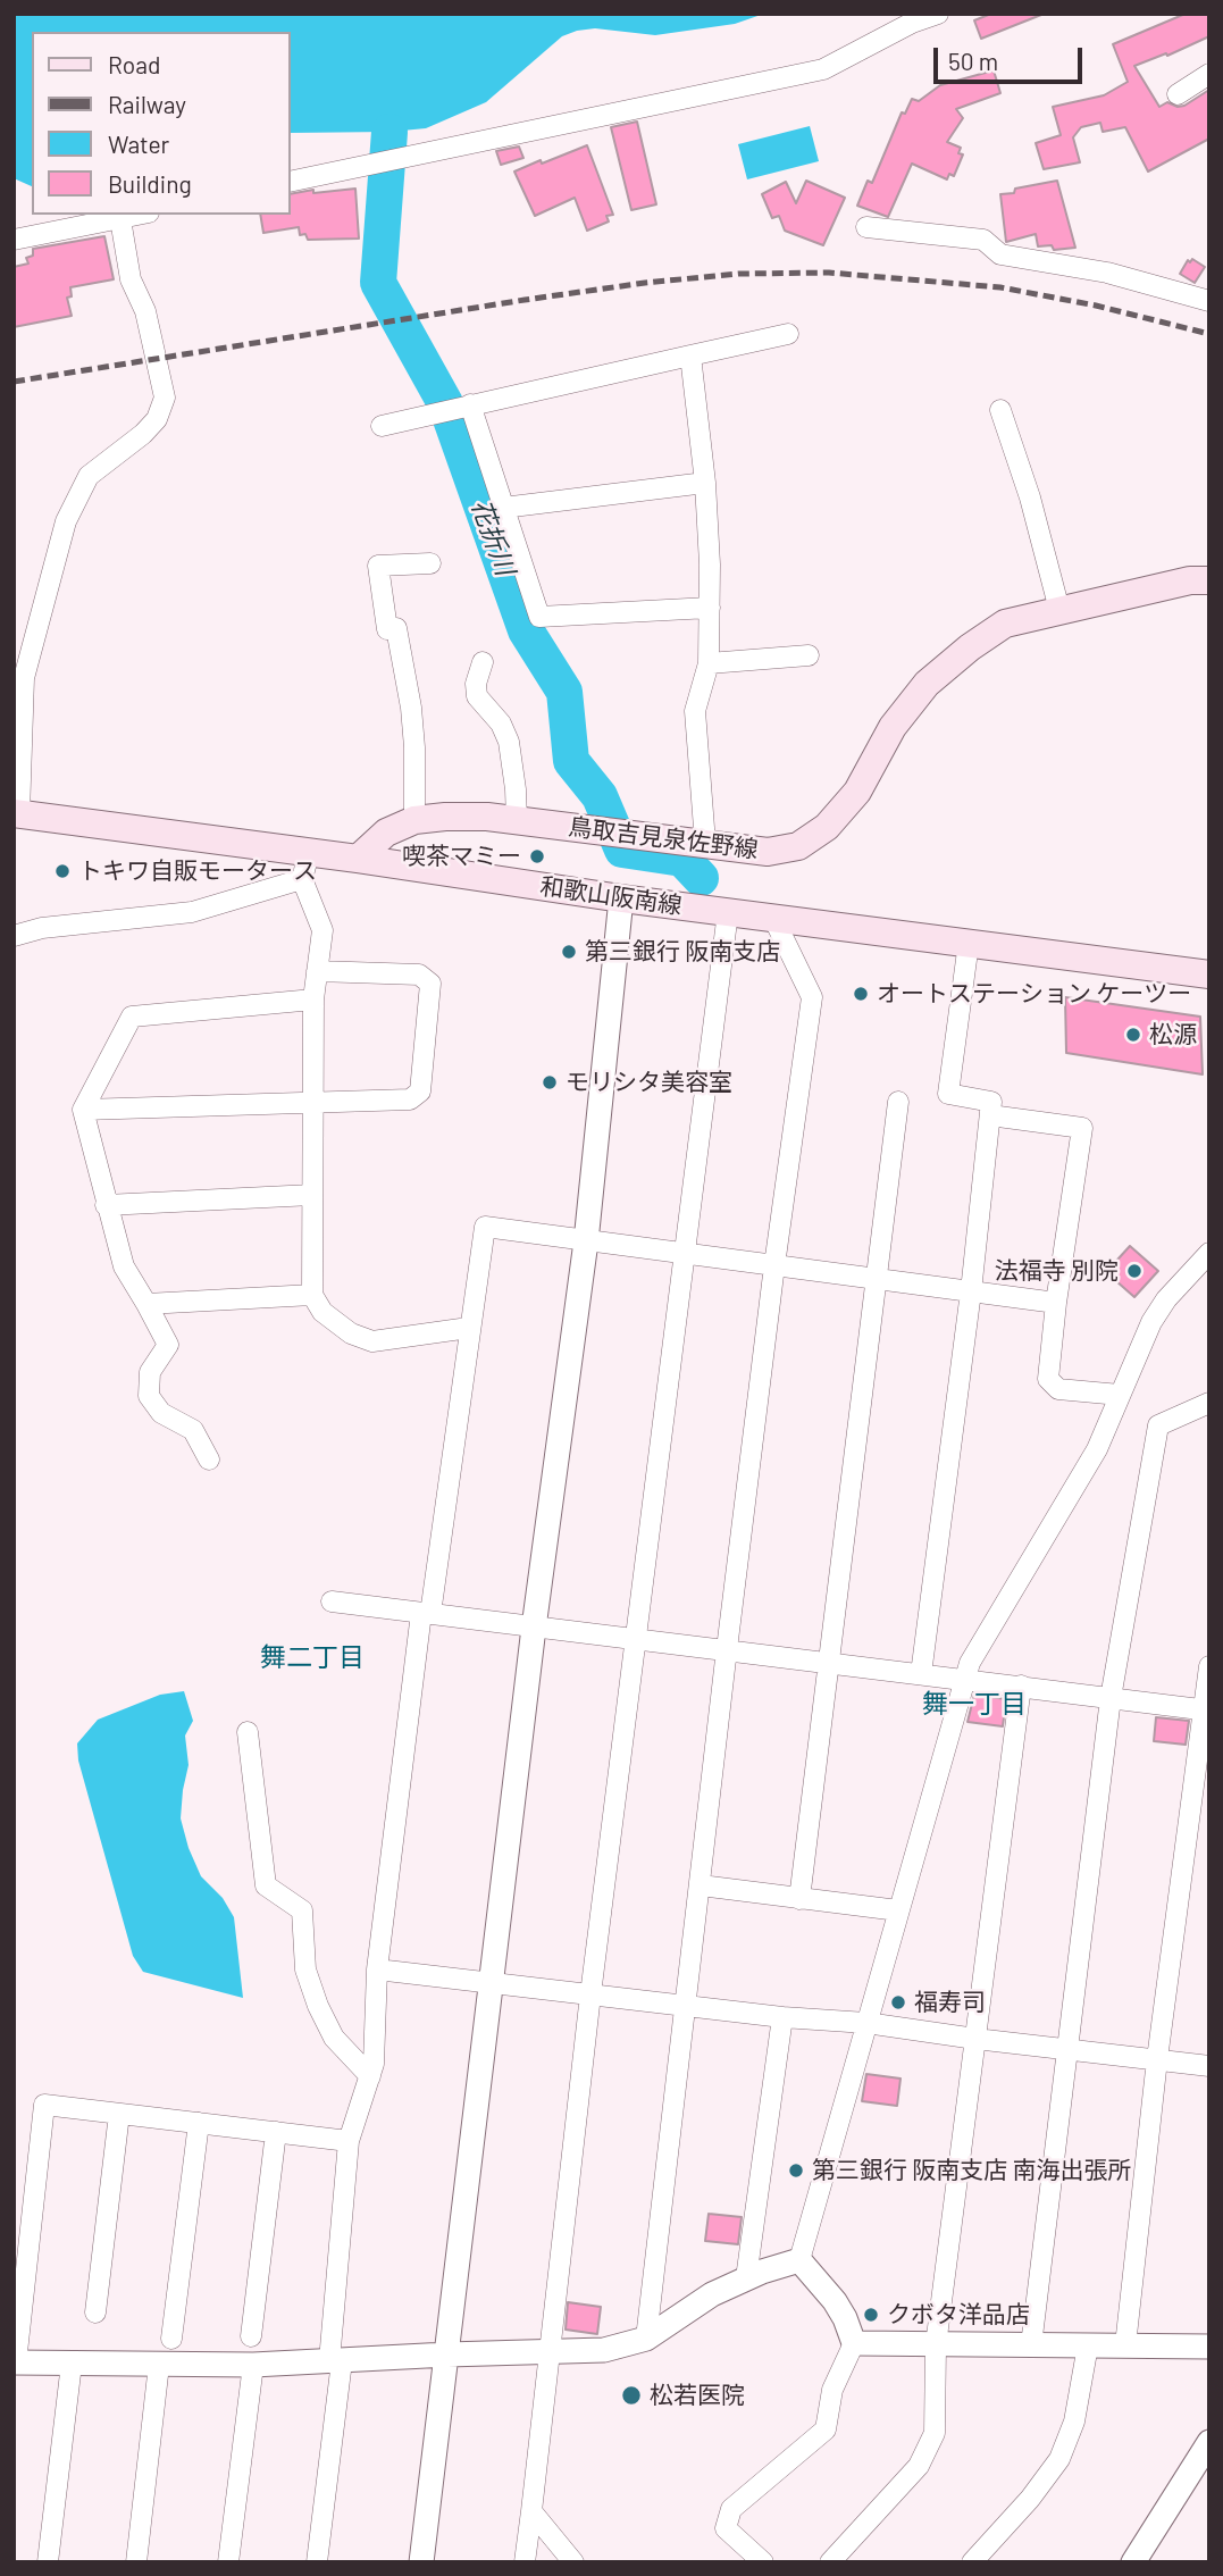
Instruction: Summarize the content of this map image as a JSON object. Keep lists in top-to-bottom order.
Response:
{
  "streets": {
    "main road": ["鳥取吉見泉佐野線", "和歌山阪南線"]
  },
  "crossings": [
    ["鳥取吉見泉佐野線", "和歌山阪南線"]
  ],
  "districts": ["舞二丁目", "舞一丁目"],
  "water": ["花折川"],
  "places": [
    "喫茶マミー",
    "トキワ自販モータース",
    "第三銀行 阪南支店",
    "オートステーション ケーツー",
    "松源",
    "モリシタ美容室",
    "法福寺 別院",
    "福寿司",
    "第三銀行 阪南支店 南海出張所",
    "クボタ洋品店",
    "松若医院"
  ],
  "legend": [
    "Road",
    "Railway",
    "Water",
    "Building"
  ],
  "scale_bar": "50 m"
}
